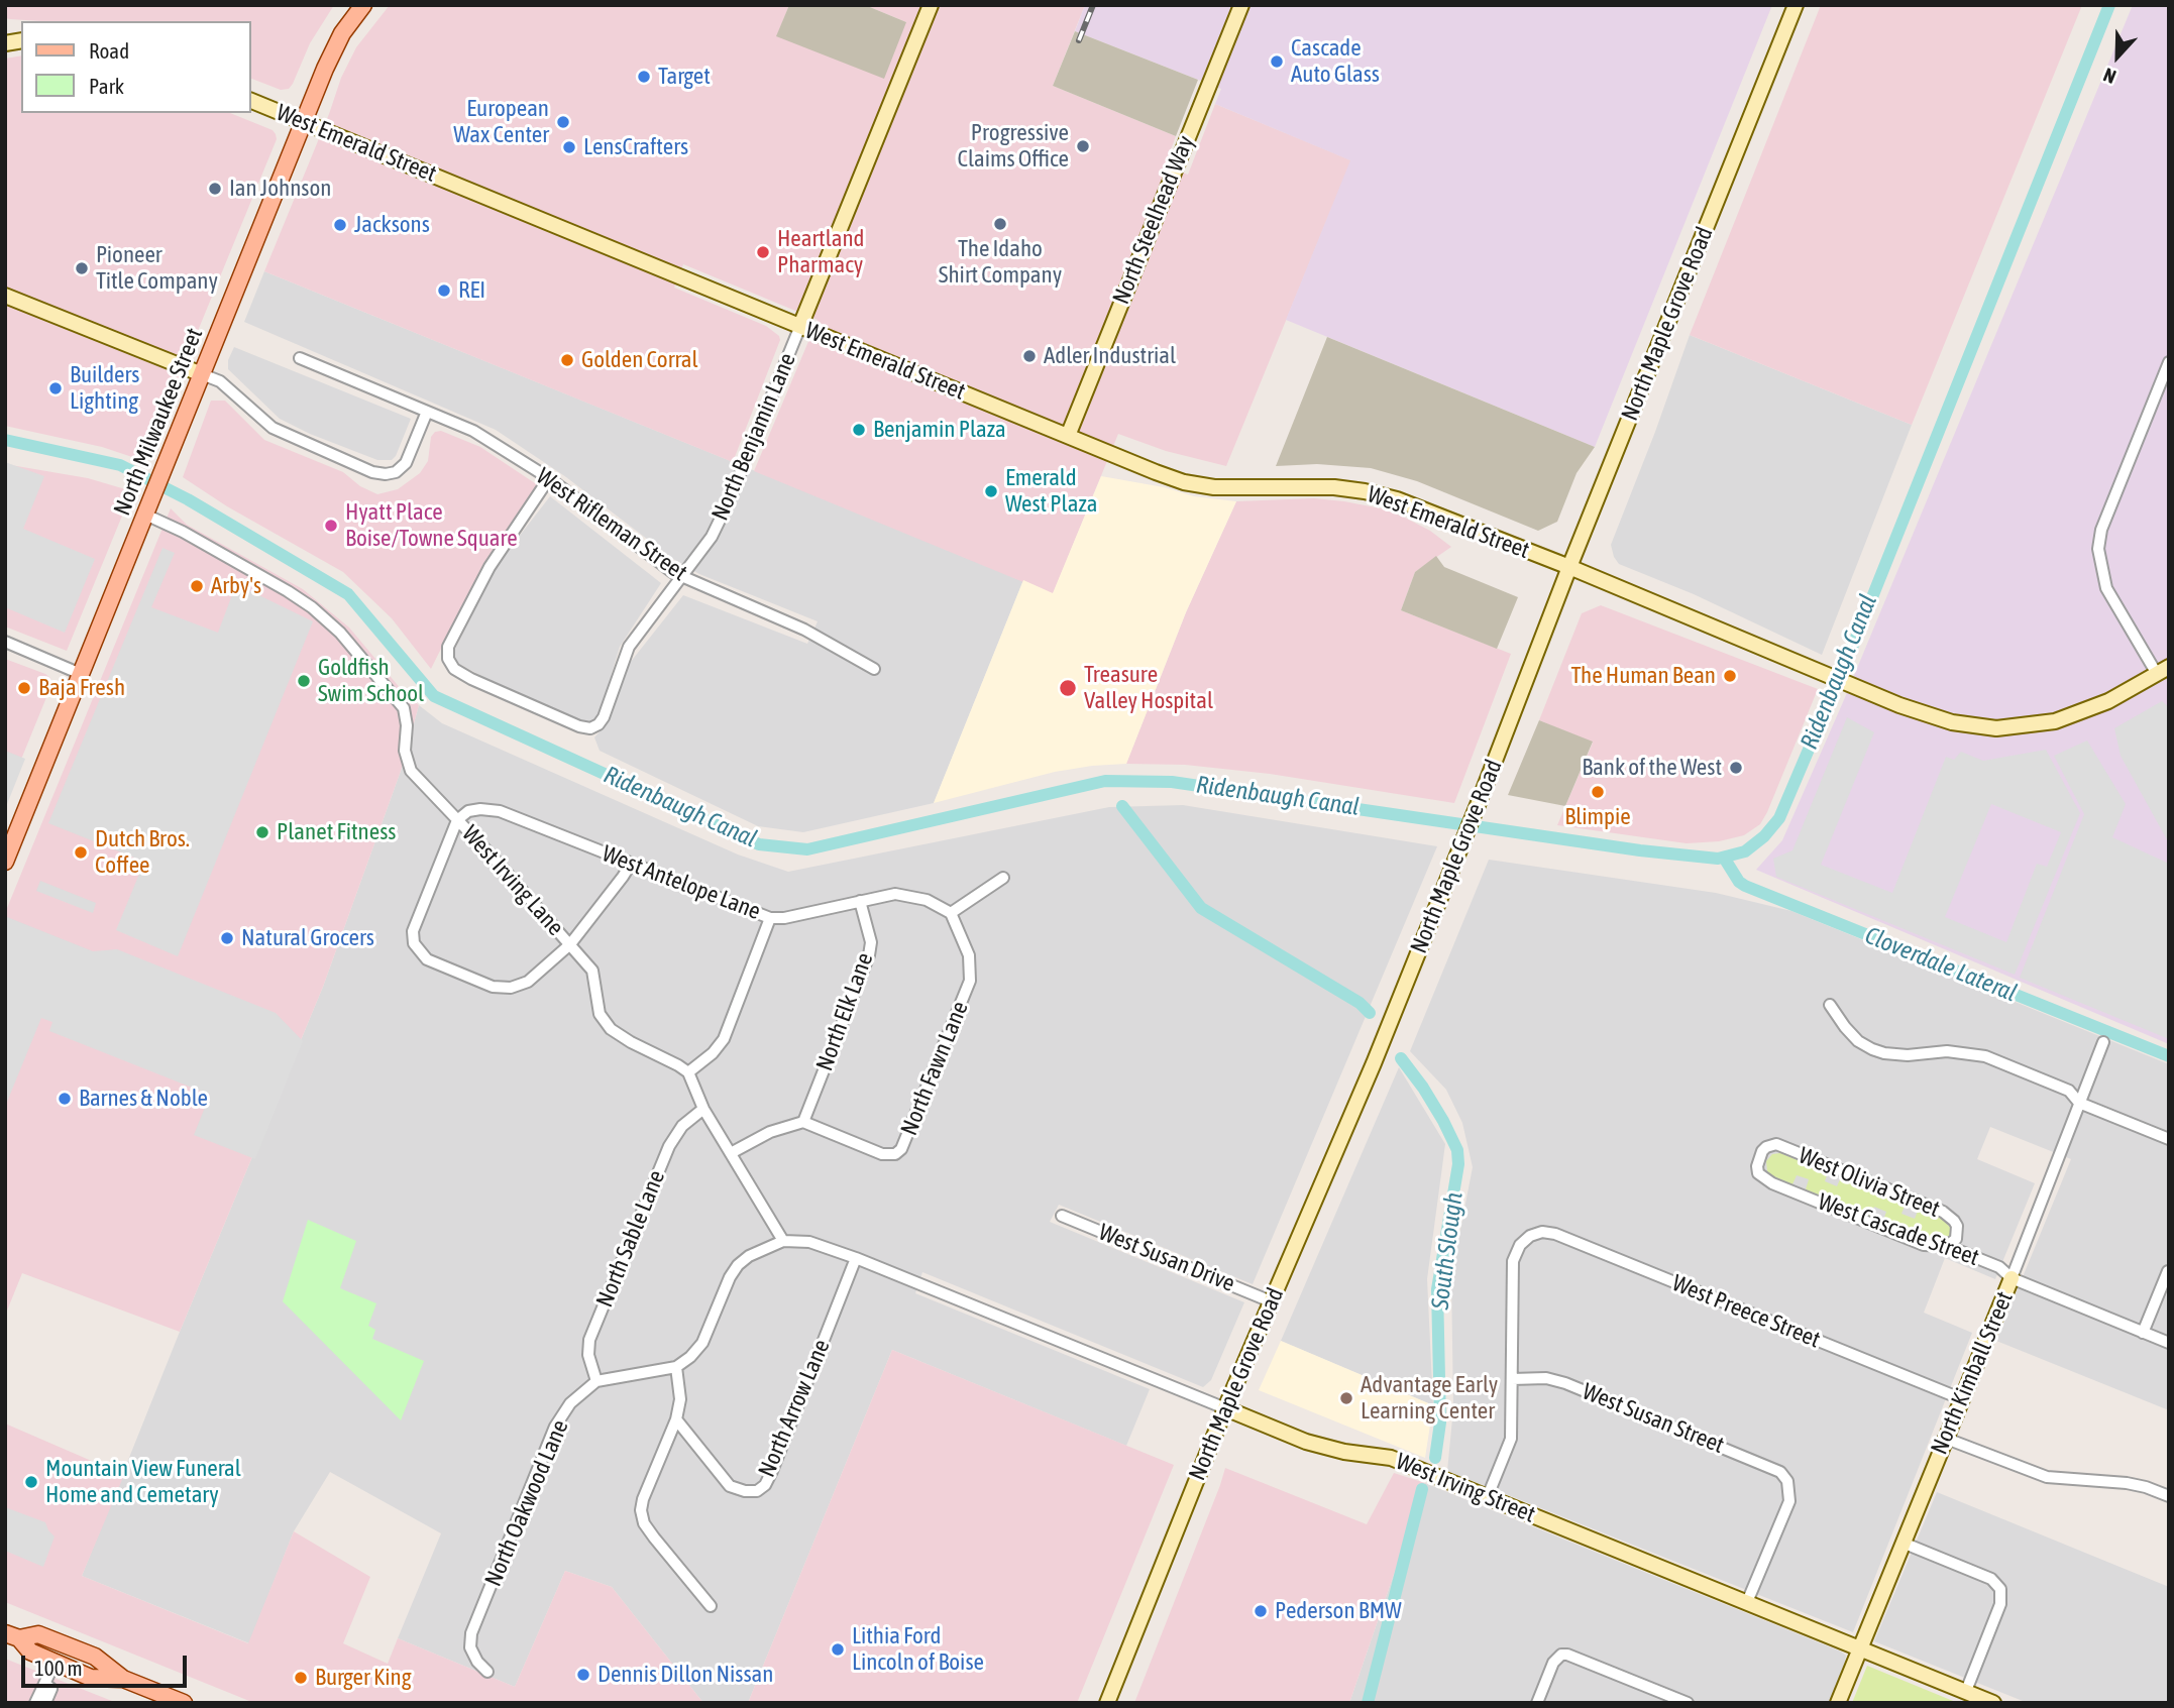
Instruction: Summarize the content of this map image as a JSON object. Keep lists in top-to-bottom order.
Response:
{
  "streets": {
    "main road": [
      "West Emerald Street",
      "North Steelhead Way",
      "North Maple Grove Road",
      "North Milwaukee Street",
      "North Benjamin Lane",
      "North Kimball Street",
      "West Irving Street"
    ],
    "street": [
      "West Rifleman Street",
      "West Irving Lane",
      "West Antelope Lane",
      "North Elk Lane",
      "North Fawn Lane",
      "West Olivia Street",
      "West Cascade Street",
      "North Sable Lane",
      "West Susan Drive",
      "West Preece Street",
      "North Arrow Lane",
      "West Susan Street",
      "North Oakwood Lane"
    ]
  },
  "crossings": [
    ["West Emerald Street", "North Steelhead Way"],
    ["West Emerald Street", "North Maple Grove Road"],
    ["West Emerald Street", "North Milwaukee Street"],
    ["West Emerald Street", "North Benjamin Lane"],
    ["North Maple Grove Road", "West Susan Drive"],
    ["North Maple Grove Road", "West Irving Street"],
    ["North Milwaukee Street", "West Irving Lane"],
    ["North Benjamin Lane", "West Rifleman Street"],
    ["West Irving Lane", "West Antelope Lane"],
    ["West Antelope Lane", "North Elk Lane"],
    ["West Antelope Lane", "North Fawn Lane"],
    ["North Elk Lane", "North Fawn Lane"],
    ["West Olivia Street", "West Cascade Street"],
    ["West Cascade Street", "North Kimball Street"],
    ["North Sable Lane", "North Oakwood Lane"],
    ["West Preece Street", "North Kimball Street"],
    ["West Preece Street", "West Susan Street"],
    ["North Kimball Street", "West Irving Street"],
    ["North Arrow Lane", "West Irving Street"],
    ["West Susan Street", "West Irving Street"]
  ],
  "water": ["Ridenbaugh Canal", "Cloverdale Lateral", "South Slough"],
  "places": [
    "Cascade Auto Glass",
    "Target",
    "European Wax Center",
    "Progressive Claims Office",
    "LensCrafters",
    "Ian Johnson",
    "The Idaho Shirt Company",
    "Jacksons",
    "Heartland Pharmacy",
    "Pioneer Title Company",
    "REI",
    "Adler Industrial",
    "Golden Corral",
    "Builders Lighting",
    "Benjamin Plaza",
    "Emerald West Plaza",
    "Hyatt Place Boise/Towne Square",
    "Arby's",
    "The Human Bean",
    "Goldfish Swim School",
    "Baja Fresh",
    "Treasure Valley Hospital",
    "Bank of the West",
    "Blimpie",
    "Planet Fitness",
    "Dutch Bros. Coffee",
    "Natural Grocers",
    "Barnes & Noble",
    "Advantage Early Learning Center",
    "Mountain View Funeral Home and Cemetary",
    "Pederson BMW",
    "Lithia Ford Lincoln of Boise",
    "Dennis Dillon Nissan",
    "Burger King"
  ],
  "legend": ["Road", "Park"],
  "scale_bar": "100 m",
  "north": "bottom"
}
